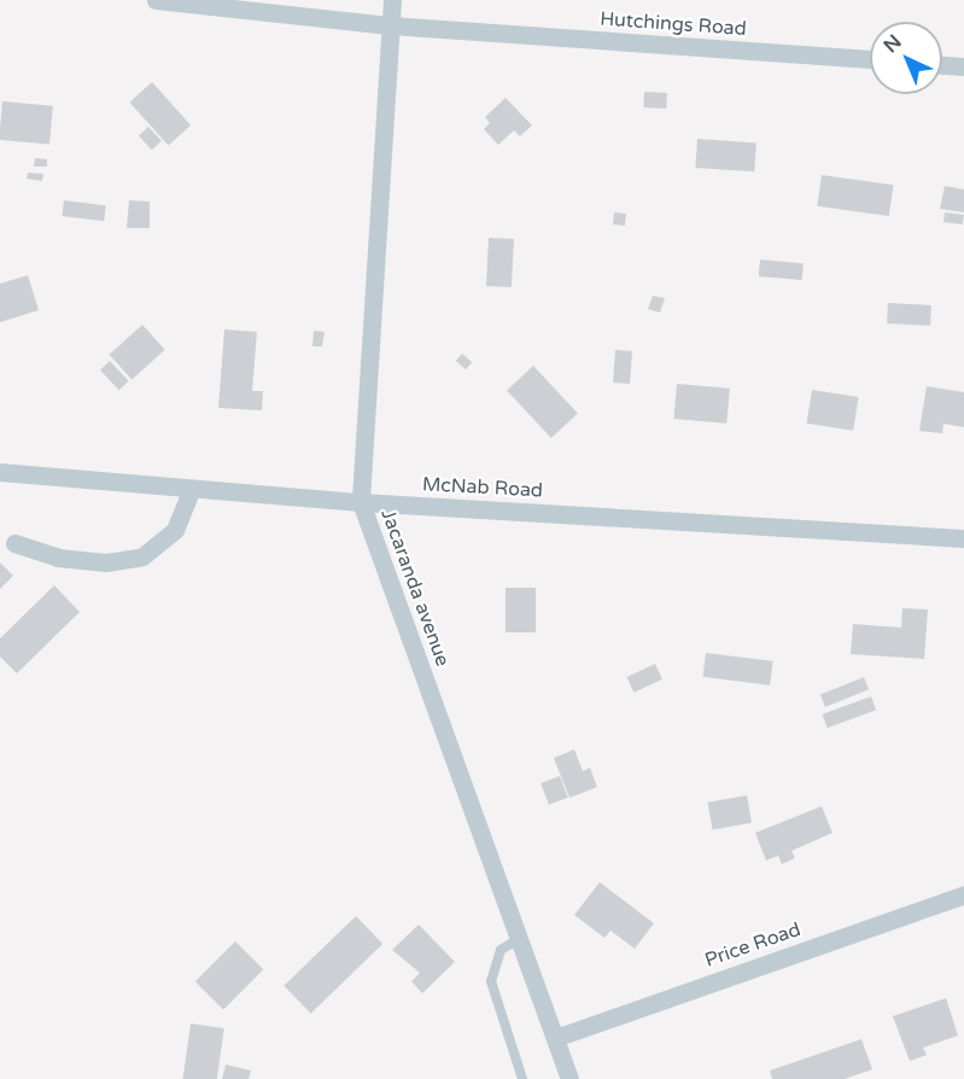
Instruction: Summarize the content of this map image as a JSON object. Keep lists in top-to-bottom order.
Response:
{
  "streets": {
    "street": [
      "Hutchings Road",
      "McNab Road",
      "Jacaranda avenue",
      "Price Road"
    ]
  },
  "crossings": [
    ["Hutchings Road", "Jacaranda avenue"],
    ["McNab Road", "Jacaranda avenue"],
    ["Jacaranda avenue", "Price Road"]
  ],
  "north": "top left"
}
